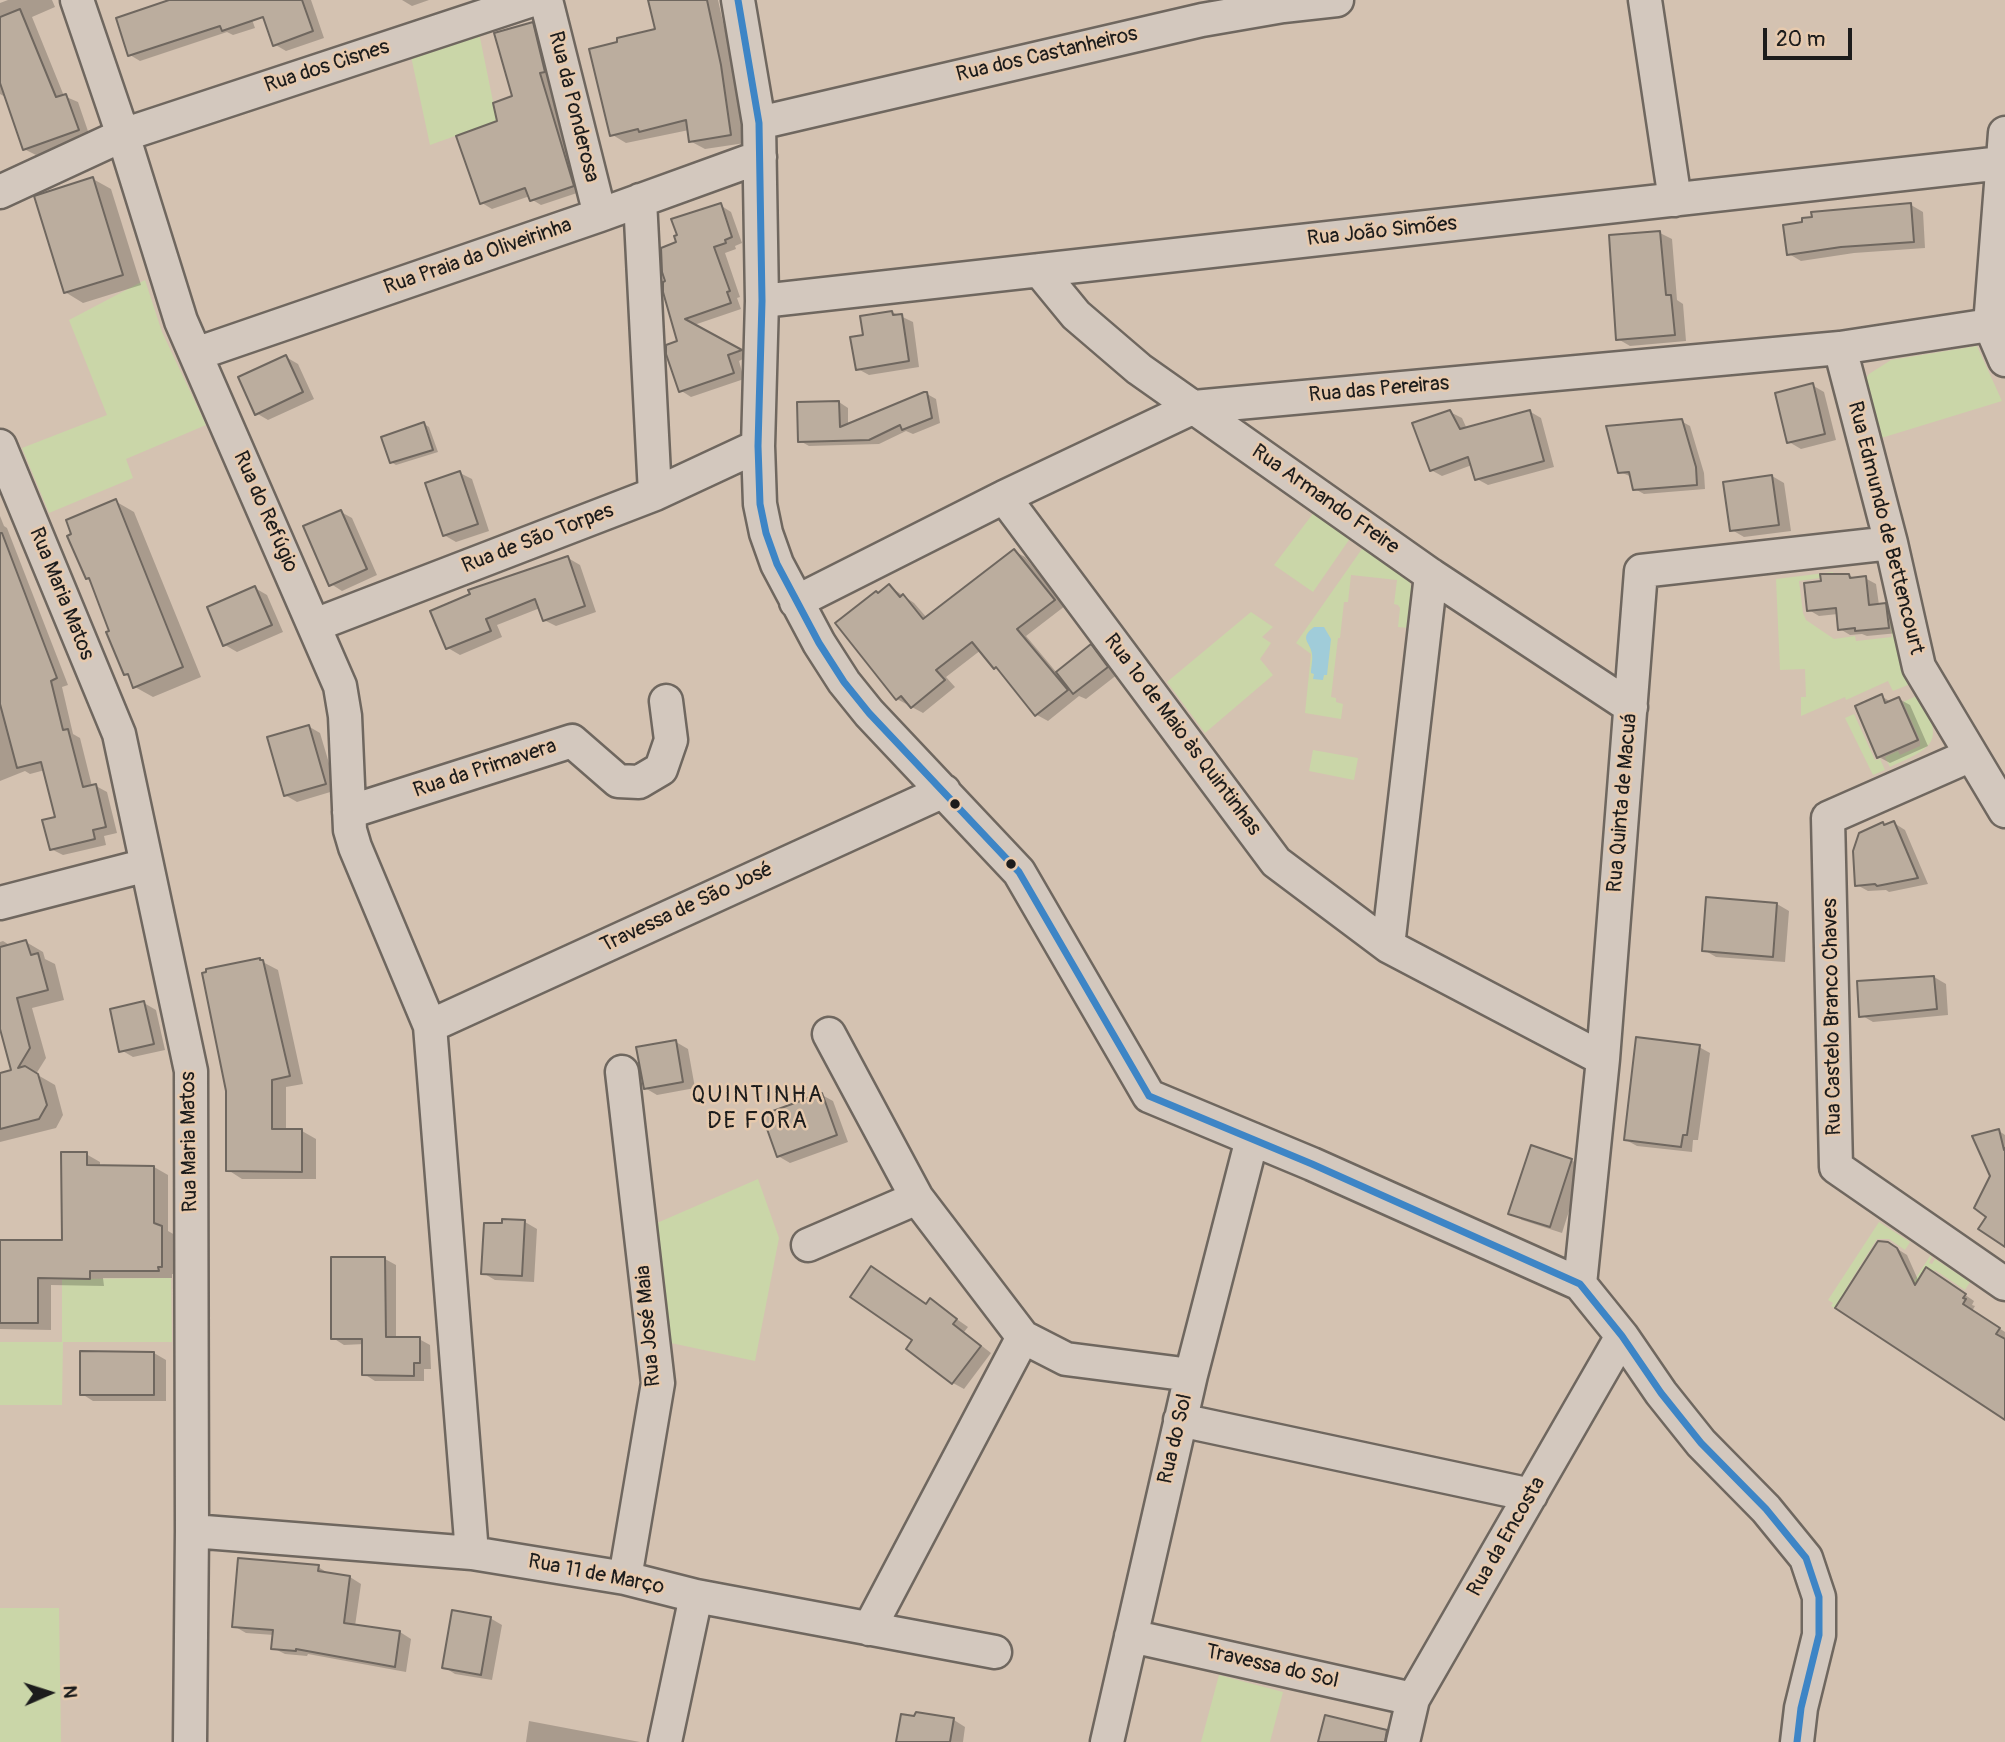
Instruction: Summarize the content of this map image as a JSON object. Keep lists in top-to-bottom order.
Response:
{
  "streets": {
    "street": [
      "Rua dos Castanheiros",
      "Rua dos Cisnes",
      "Rua da Ponderosa",
      "Rua João Simões",
      "Rua Praia da Oliveirinha",
      "Rua das Pereiras",
      "Rua Armando Freire",
      "Rua do Refúgio",
      "Rua Edmundo de Bettencourt",
      "Rua de São Torpes",
      "Rua Maria Matos",
      "Rua 1º de Maio às Quintinhas",
      "Rua da Primavera",
      "Rua Quinta de Macuá",
      "Travessa de São José",
      "Rua Castelo Branco Chaves",
      "Rua José Maia",
      "Rua do Sol",
      "Rua da Encosta",
      "Rua 11 de Março",
      "Travessa do Sol"
    ]
  },
  "crossings": [
    ["Rua dos Cisnes", "Rua do Refúgio"],
    ["Rua da Ponderosa", "Rua Praia da Oliveirinha"],
    ["Rua João Simões", "Rua Armando Freire"],
    ["Rua Praia da Oliveirinha", "Rua do Refúgio"],
    ["Rua das Pereiras", "Rua Armando Freire"],
    ["Rua das Pereiras", "Rua Edmundo de Bettencourt"],
    ["Rua das Pereiras", "Rua 1º de Maio às Quintinhas"],
    ["Rua Armando Freire", "Rua Quinta de Macuá"],
    ["Rua do Refúgio", "Rua de São Torpes"],
    ["Rua do Refúgio", "Rua da Primavera"],
    ["Rua do Refúgio", "Travessa de São José"],
    ["Rua do Refúgio", "Rua 11 de Março"],
    ["Rua Edmundo de Bettencourt", "Rua Quinta de Macuá"],
    ["Rua Edmundo de Bettencourt", "Rua Castelo Branco Chaves"],
    ["Rua Maria Matos", "Rua 11 de Março"],
    ["Rua 1º de Maio às Quintinhas", "Rua Quinta de Macuá"],
    ["Rua José Maia", "Rua 11 de Março"],
    ["Rua do Sol", "Travessa do Sol"],
    ["Rua da Encosta", "Travessa do Sol"]
  ],
  "districts": ["QUINTINHA DE FORA"],
  "scale_bar": "20 m",
  "north": "right"
}
